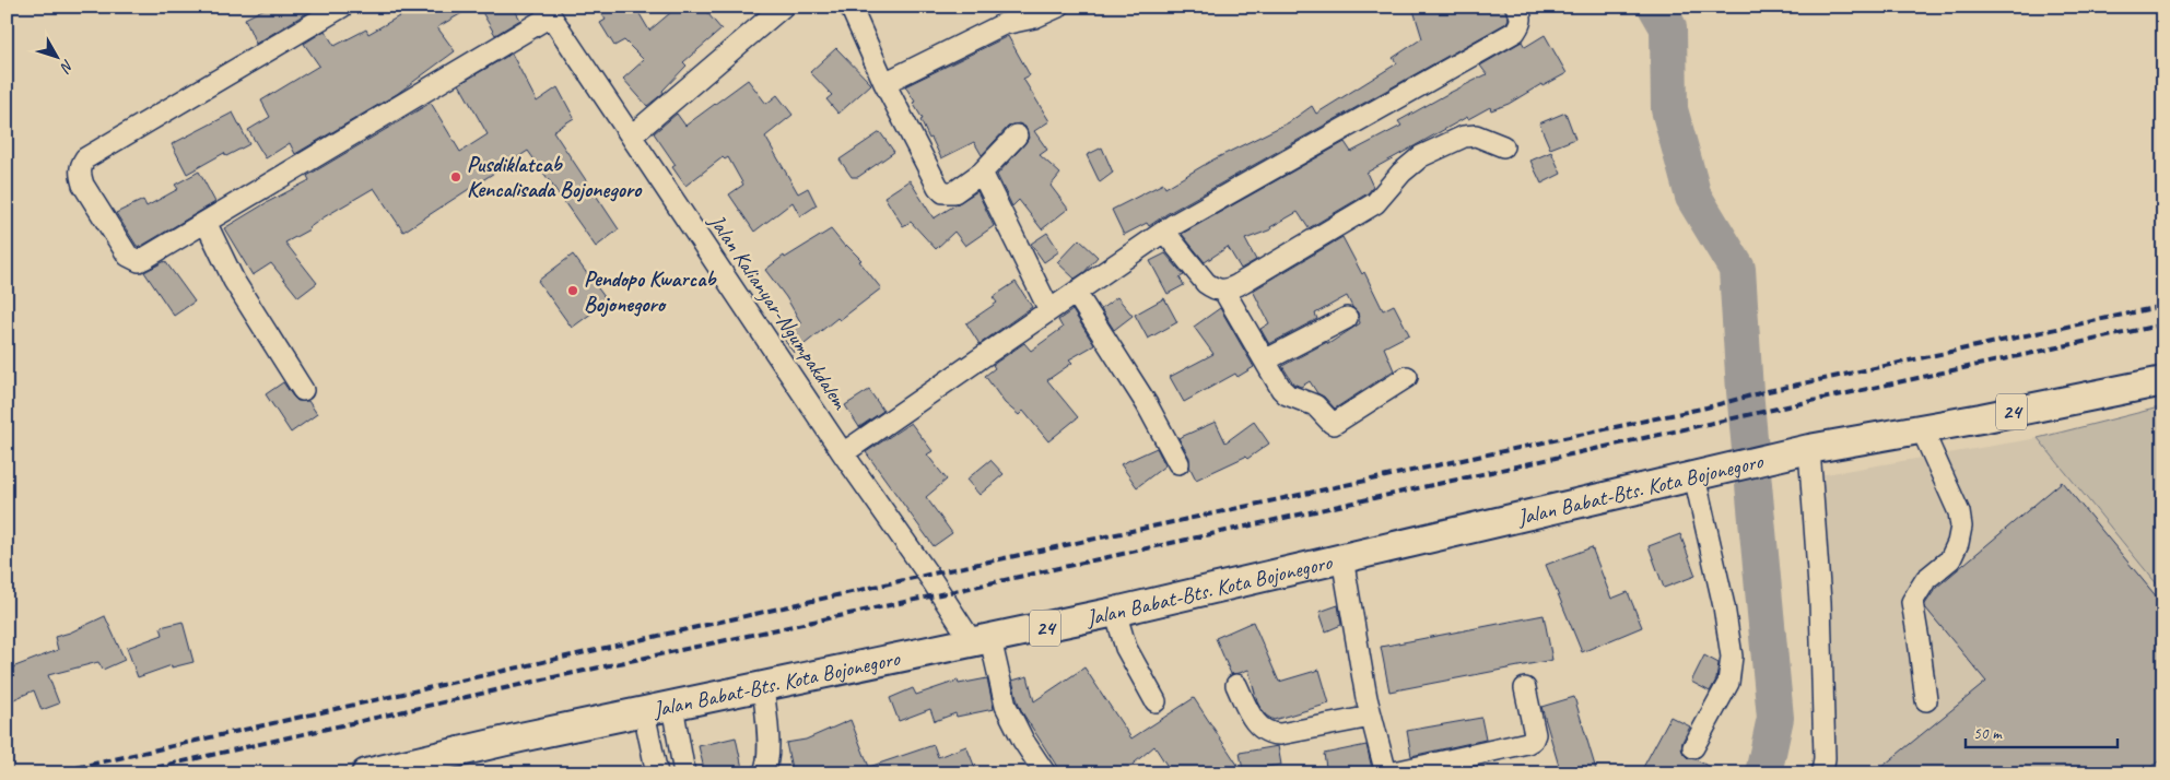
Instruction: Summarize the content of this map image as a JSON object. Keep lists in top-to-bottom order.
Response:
{
  "streets": {
    "highway": ["24", "Jalan Babat-Bts. Kota Bojonegoro"],
    "street": ["Jalan Kalianyar-Ngumpakdalem"]
  },
  "crossings": [
    ["Jalan Kalianyar-Ngumpakdalem", "Jalan Babat-Bts. Kota Bojonegoro"],
    ["24", "Jalan Babat-Bts. Kota Bojonegoro"]
  ],
  "places": ["Pusdiklatcab Kencalisada Bojonegoro", "Pendopo Kwarcab Bojonegoro"],
  "scale_bar": "50 m",
  "north": "bottom right"
}
